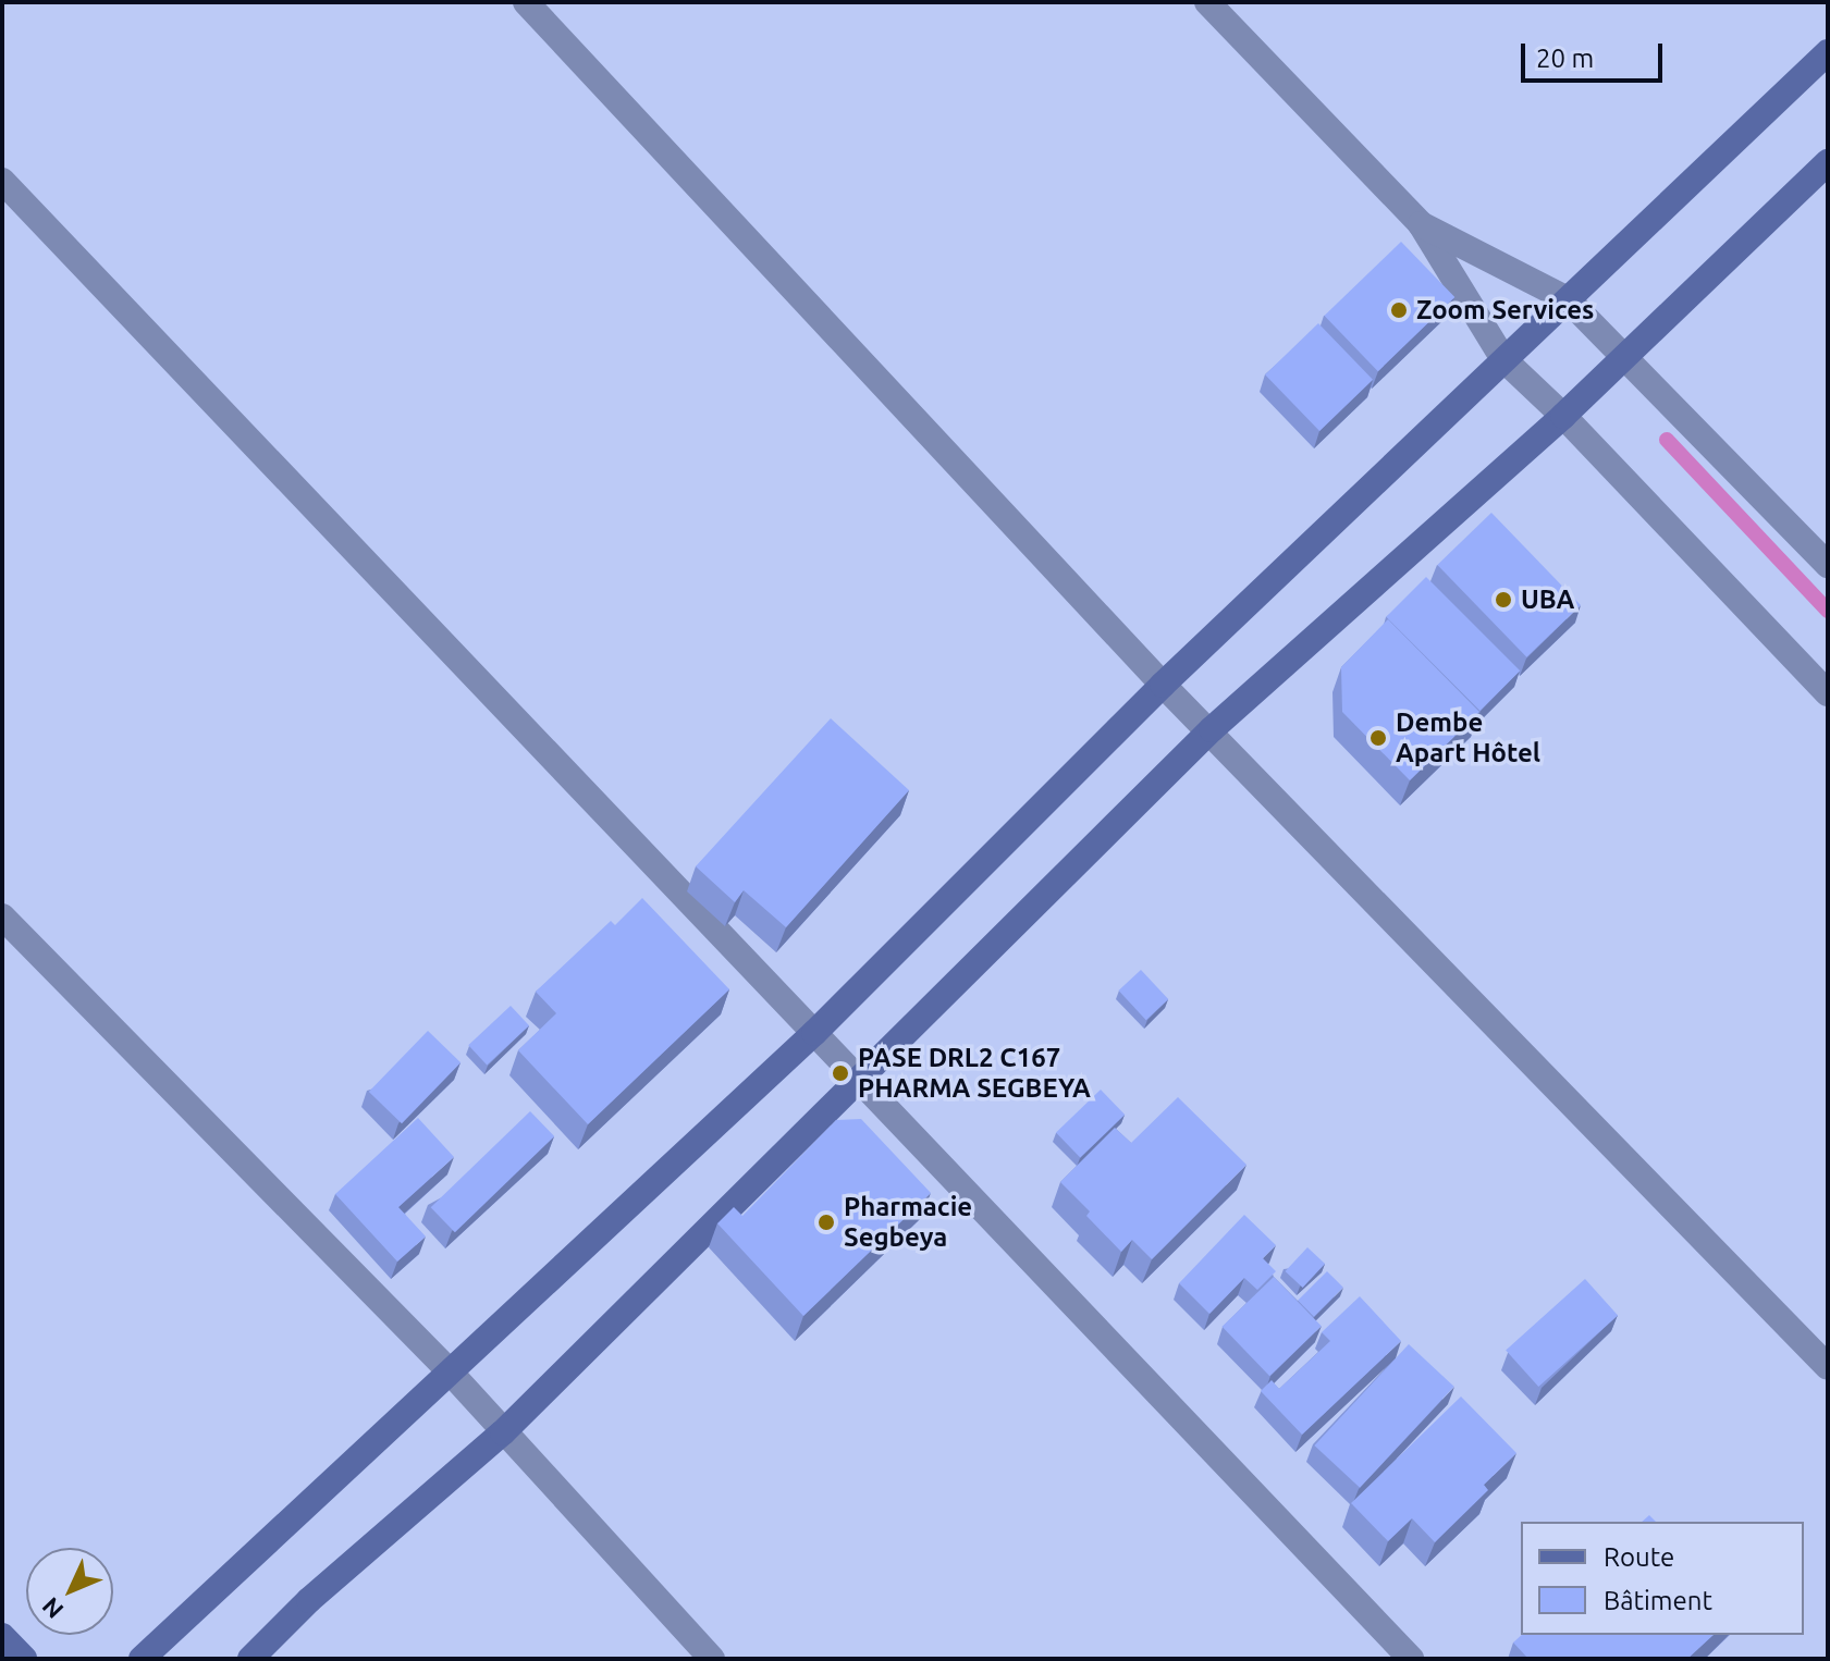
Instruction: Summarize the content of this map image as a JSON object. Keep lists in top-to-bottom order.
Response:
{
  "places": [
    "Zoom Services",
    "UBA",
    "Dembe Apart Hôtel",
    "PASE DRL2 C167 PHARMA SEGBEYA",
    "Pharmacie Segbeya"
  ],
  "legend": ["Route", "Bâtiment"],
  "scale_bar": "20 m",
  "north": "bottom left"
}
